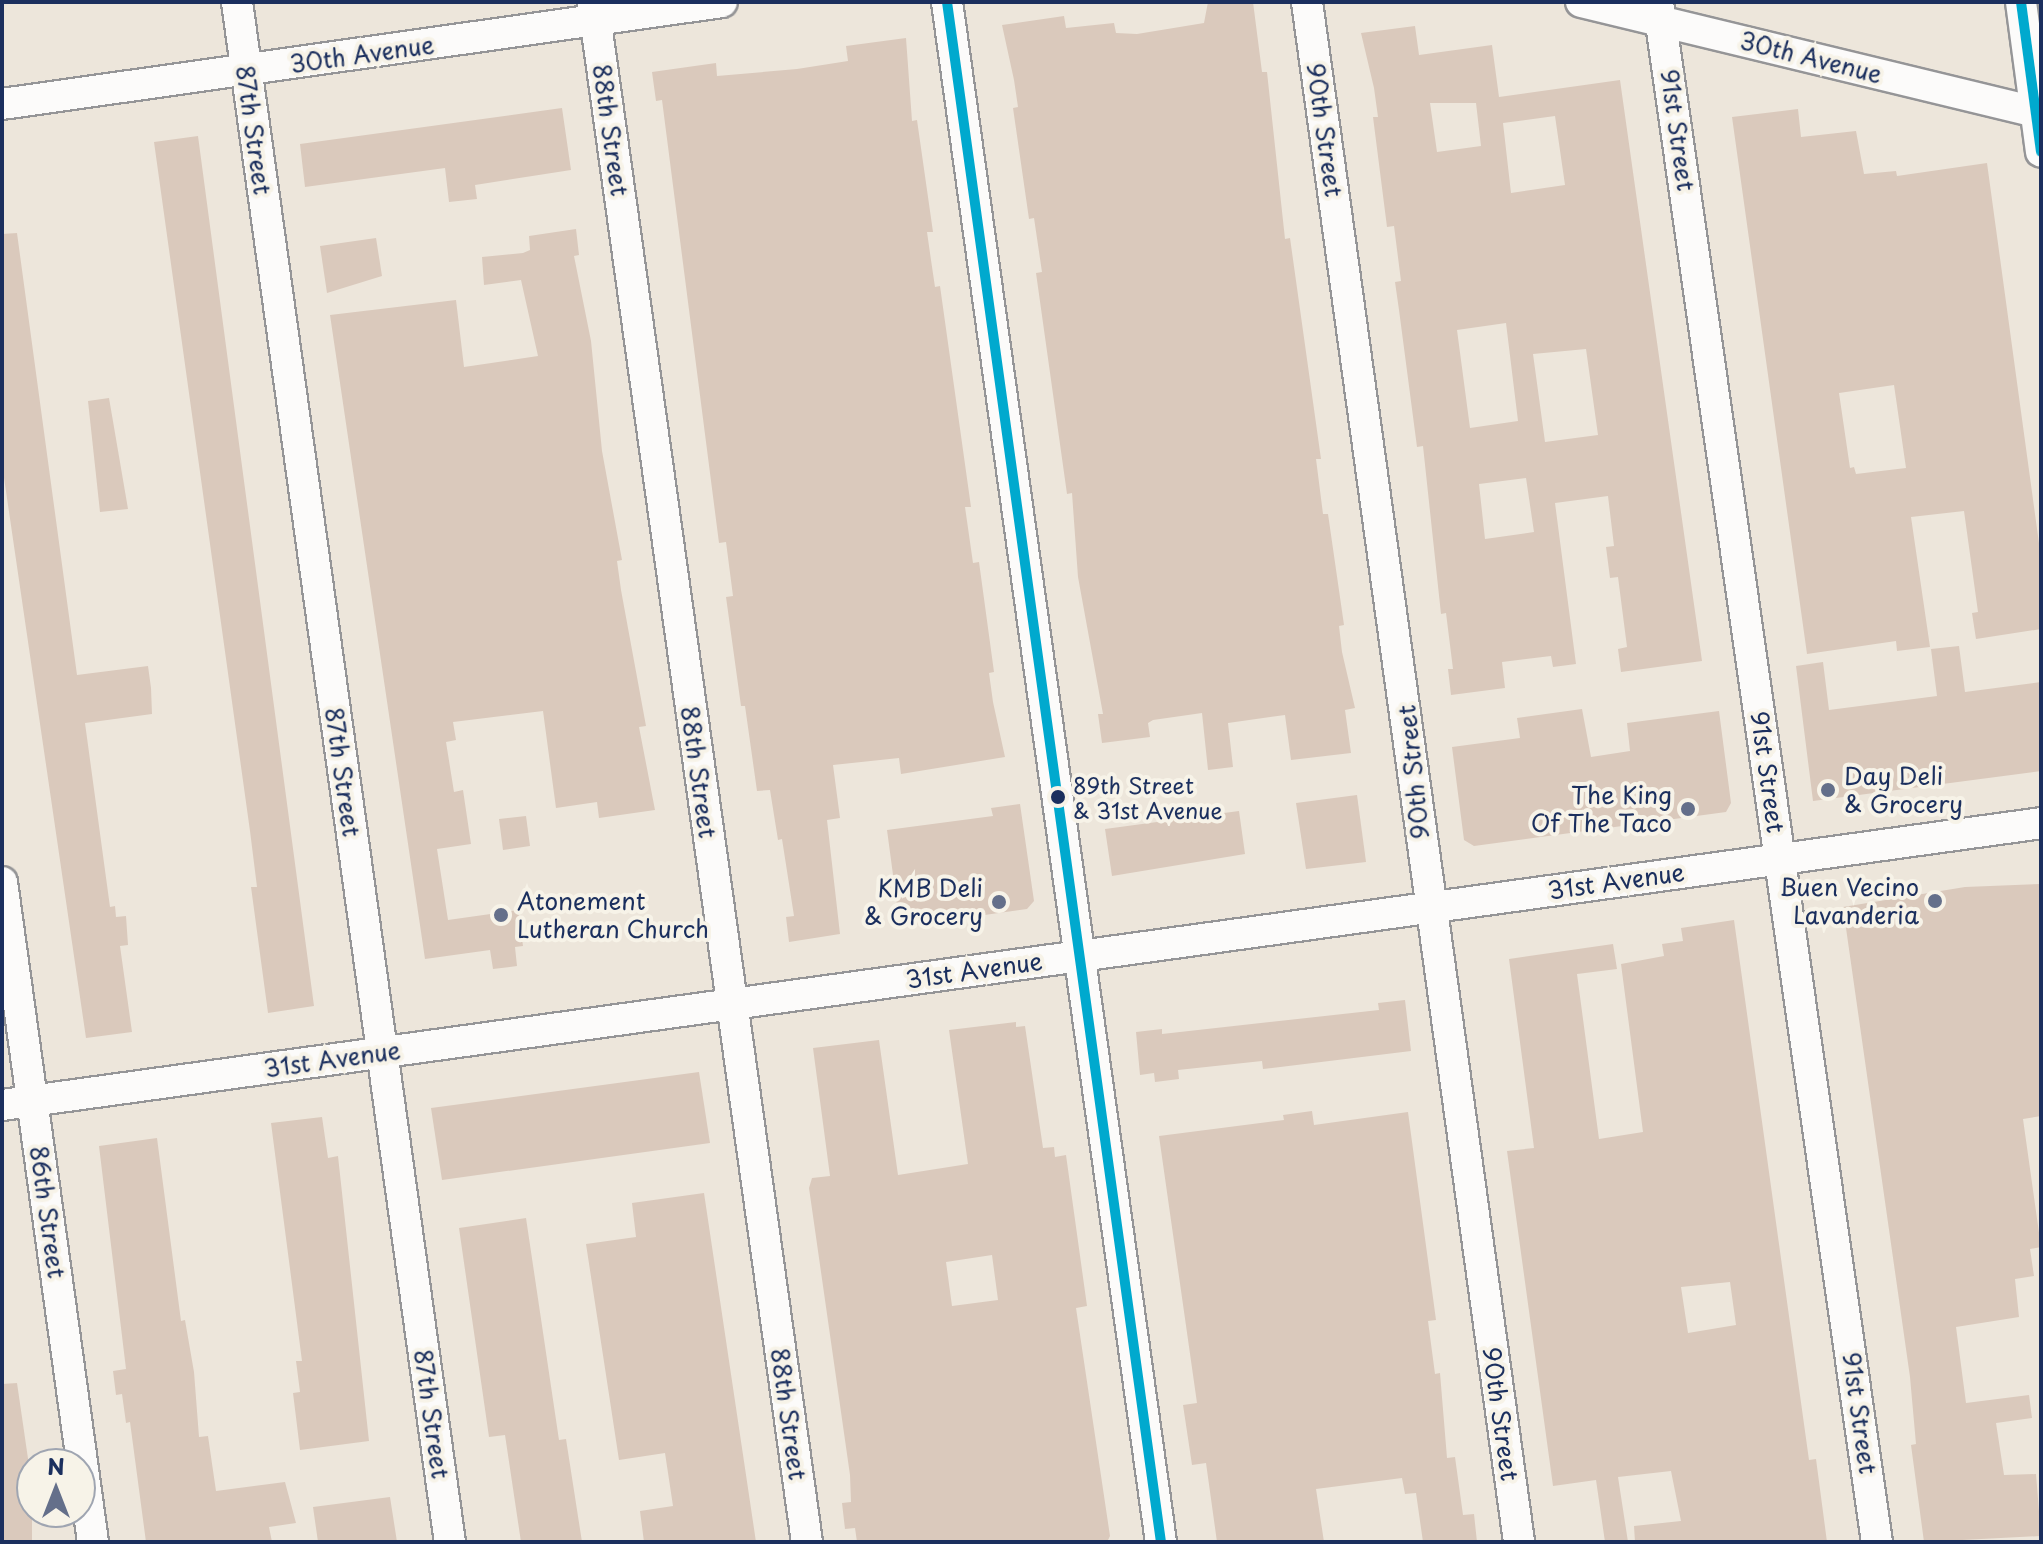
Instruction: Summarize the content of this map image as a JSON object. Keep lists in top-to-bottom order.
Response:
{
  "streets": {
    "street": [
      "30th Avenue",
      "87th Street",
      "88th Street",
      "90th Street",
      "91st Street",
      "31st Avenue",
      "86th Street"
    ]
  },
  "crossings": [
    ["30th Avenue", "87th Street"],
    ["30th Avenue", "88th Street"],
    ["30th Avenue", "91st Street"],
    ["87th Street", "31st Avenue"],
    ["88th Street", "31st Avenue"],
    ["90th Street", "31st Avenue"],
    ["91st Street", "31st Avenue"],
    ["31st Avenue", "86th Street"]
  ],
  "places": [
    "Day Deli & Grocery",
    "89th Street & 31st Avenue",
    "The King Of The Taco",
    "Buen Vecino Lavanderia",
    "KMB Deli & Grocery",
    "Atonement Lutheran Church"
  ],
  "north": "top"
}
